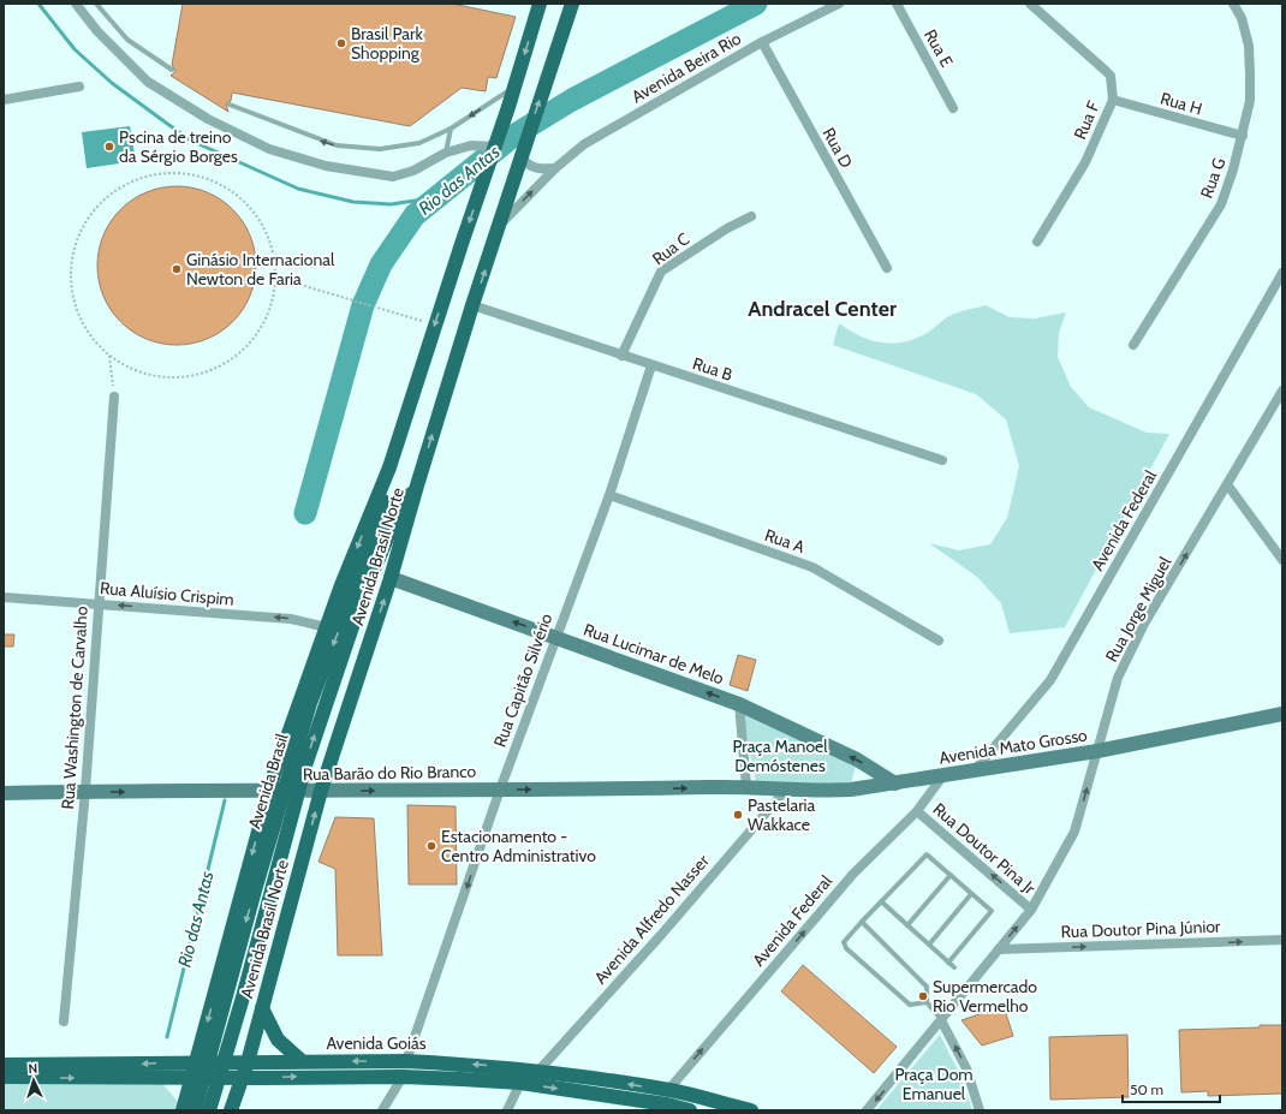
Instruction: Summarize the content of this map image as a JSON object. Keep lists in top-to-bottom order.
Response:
{
  "streets": {
    "main road": [
      "Avenida Brasil Norte",
      "Rua Lucimar de Melo",
      "Avenida Mato Grosso",
      "Rua Barão do Rio Branco",
      "Avenida Brasil",
      "Avenida Goiás"
    ],
    "street": [
      "Rua E",
      "Avenida Beira Rio",
      "Rua H",
      "Rua F",
      "Rua D",
      "Rua G",
      "Rua C",
      "Rua B",
      "Avenida Federal",
      "Rua A",
      "Rua Aluísio Crispim",
      "Rua Jorge Miguel",
      "Rua Capitão Silvério",
      "Rua Washington de Carvalho",
      "Rua Doutor Pina Jr",
      "Avenida Alfredo Nasser",
      "Rua Doutor Pina Júnior"
    ]
  },
  "crossings": [
    ["Avenida Beira Rio", "Rua D"],
    ["Avenida Beira Rio", "Avenida Brasil Norte"],
    ["Rua H", "Rua F"],
    ["Rua H", "Rua G"],
    ["Rua C", "Rua B"],
    ["Rua B", "Avenida Brasil Norte"],
    ["Rua B", "Rua Capitão Silvério"],
    ["Avenida Federal", "Avenida Mato Grosso"],
    ["Avenida Federal", "Rua Doutor Pina Jr"],
    ["Avenida Federal", "Avenida Goiás"],
    ["Rua A", "Rua Capitão Silvério"],
    ["Avenida Brasil Norte", "Rua Aluísio Crispim"],
    ["Avenida Brasil Norte", "Rua Lucimar de Melo"],
    ["Avenida Brasil Norte", "Rua Barão do Rio Branco"],
    ["Avenida Brasil Norte", "Avenida Brasil"],
    ["Avenida Brasil Norte", "Avenida Goiás"],
    ["Rua Aluísio Crispim", "Rua Washington de Carvalho"],
    ["Rua Jorge Miguel", "Avenida Mato Grosso"],
    ["Rua Jorge Miguel", "Rua Doutor Pina Jr"],
    ["Rua Jorge Miguel", "Rua Doutor Pina Júnior"],
    ["Rua Lucimar de Melo", "Rua Capitão Silvério"],
    ["Rua Lucimar de Melo", "Avenida Mato Grosso"],
    ["Rua Capitão Silvério", "Rua Barão do Rio Branco"],
    ["Rua Capitão Silvério", "Avenida Goiás"],
    ["Rua Washington de Carvalho", "Rua Barão do Rio Branco"],
    ["Avenida Mato Grosso", "Rua Barão do Rio Branco"],
    ["Avenida Mato Grosso", "Avenida Alfredo Nasser"],
    ["Avenida Alfredo Nasser", "Avenida Goiás"]
  ],
  "one_way": [
    "Avenida Federal",
    "Rua Aluísio Crispim",
    "Rua Lucimar de Melo",
    "Rua Capitão Silvério",
    "Rua Barão do Rio Branco",
    "Rua Doutor Pina Jr",
    "Rua Doutor Pina Júnior"
  ],
  "districts": ["Andracel Center"],
  "water": ["Rio das Antas"],
  "parks": ["Praça Manoel Demóstenes", "Praça Dom Emanuel"],
  "places": [
    "Brasil Park Shopping",
    "Pscina de treino da Sérgio Borges",
    "Ginásio Internacional Newton de Faria",
    "Pastelaria Wakkace",
    "Estacionamento - Centro Administrativo",
    "Supermercado Rio Vermelho"
  ],
  "scale_bar": "50 m",
  "north": "top"
}
